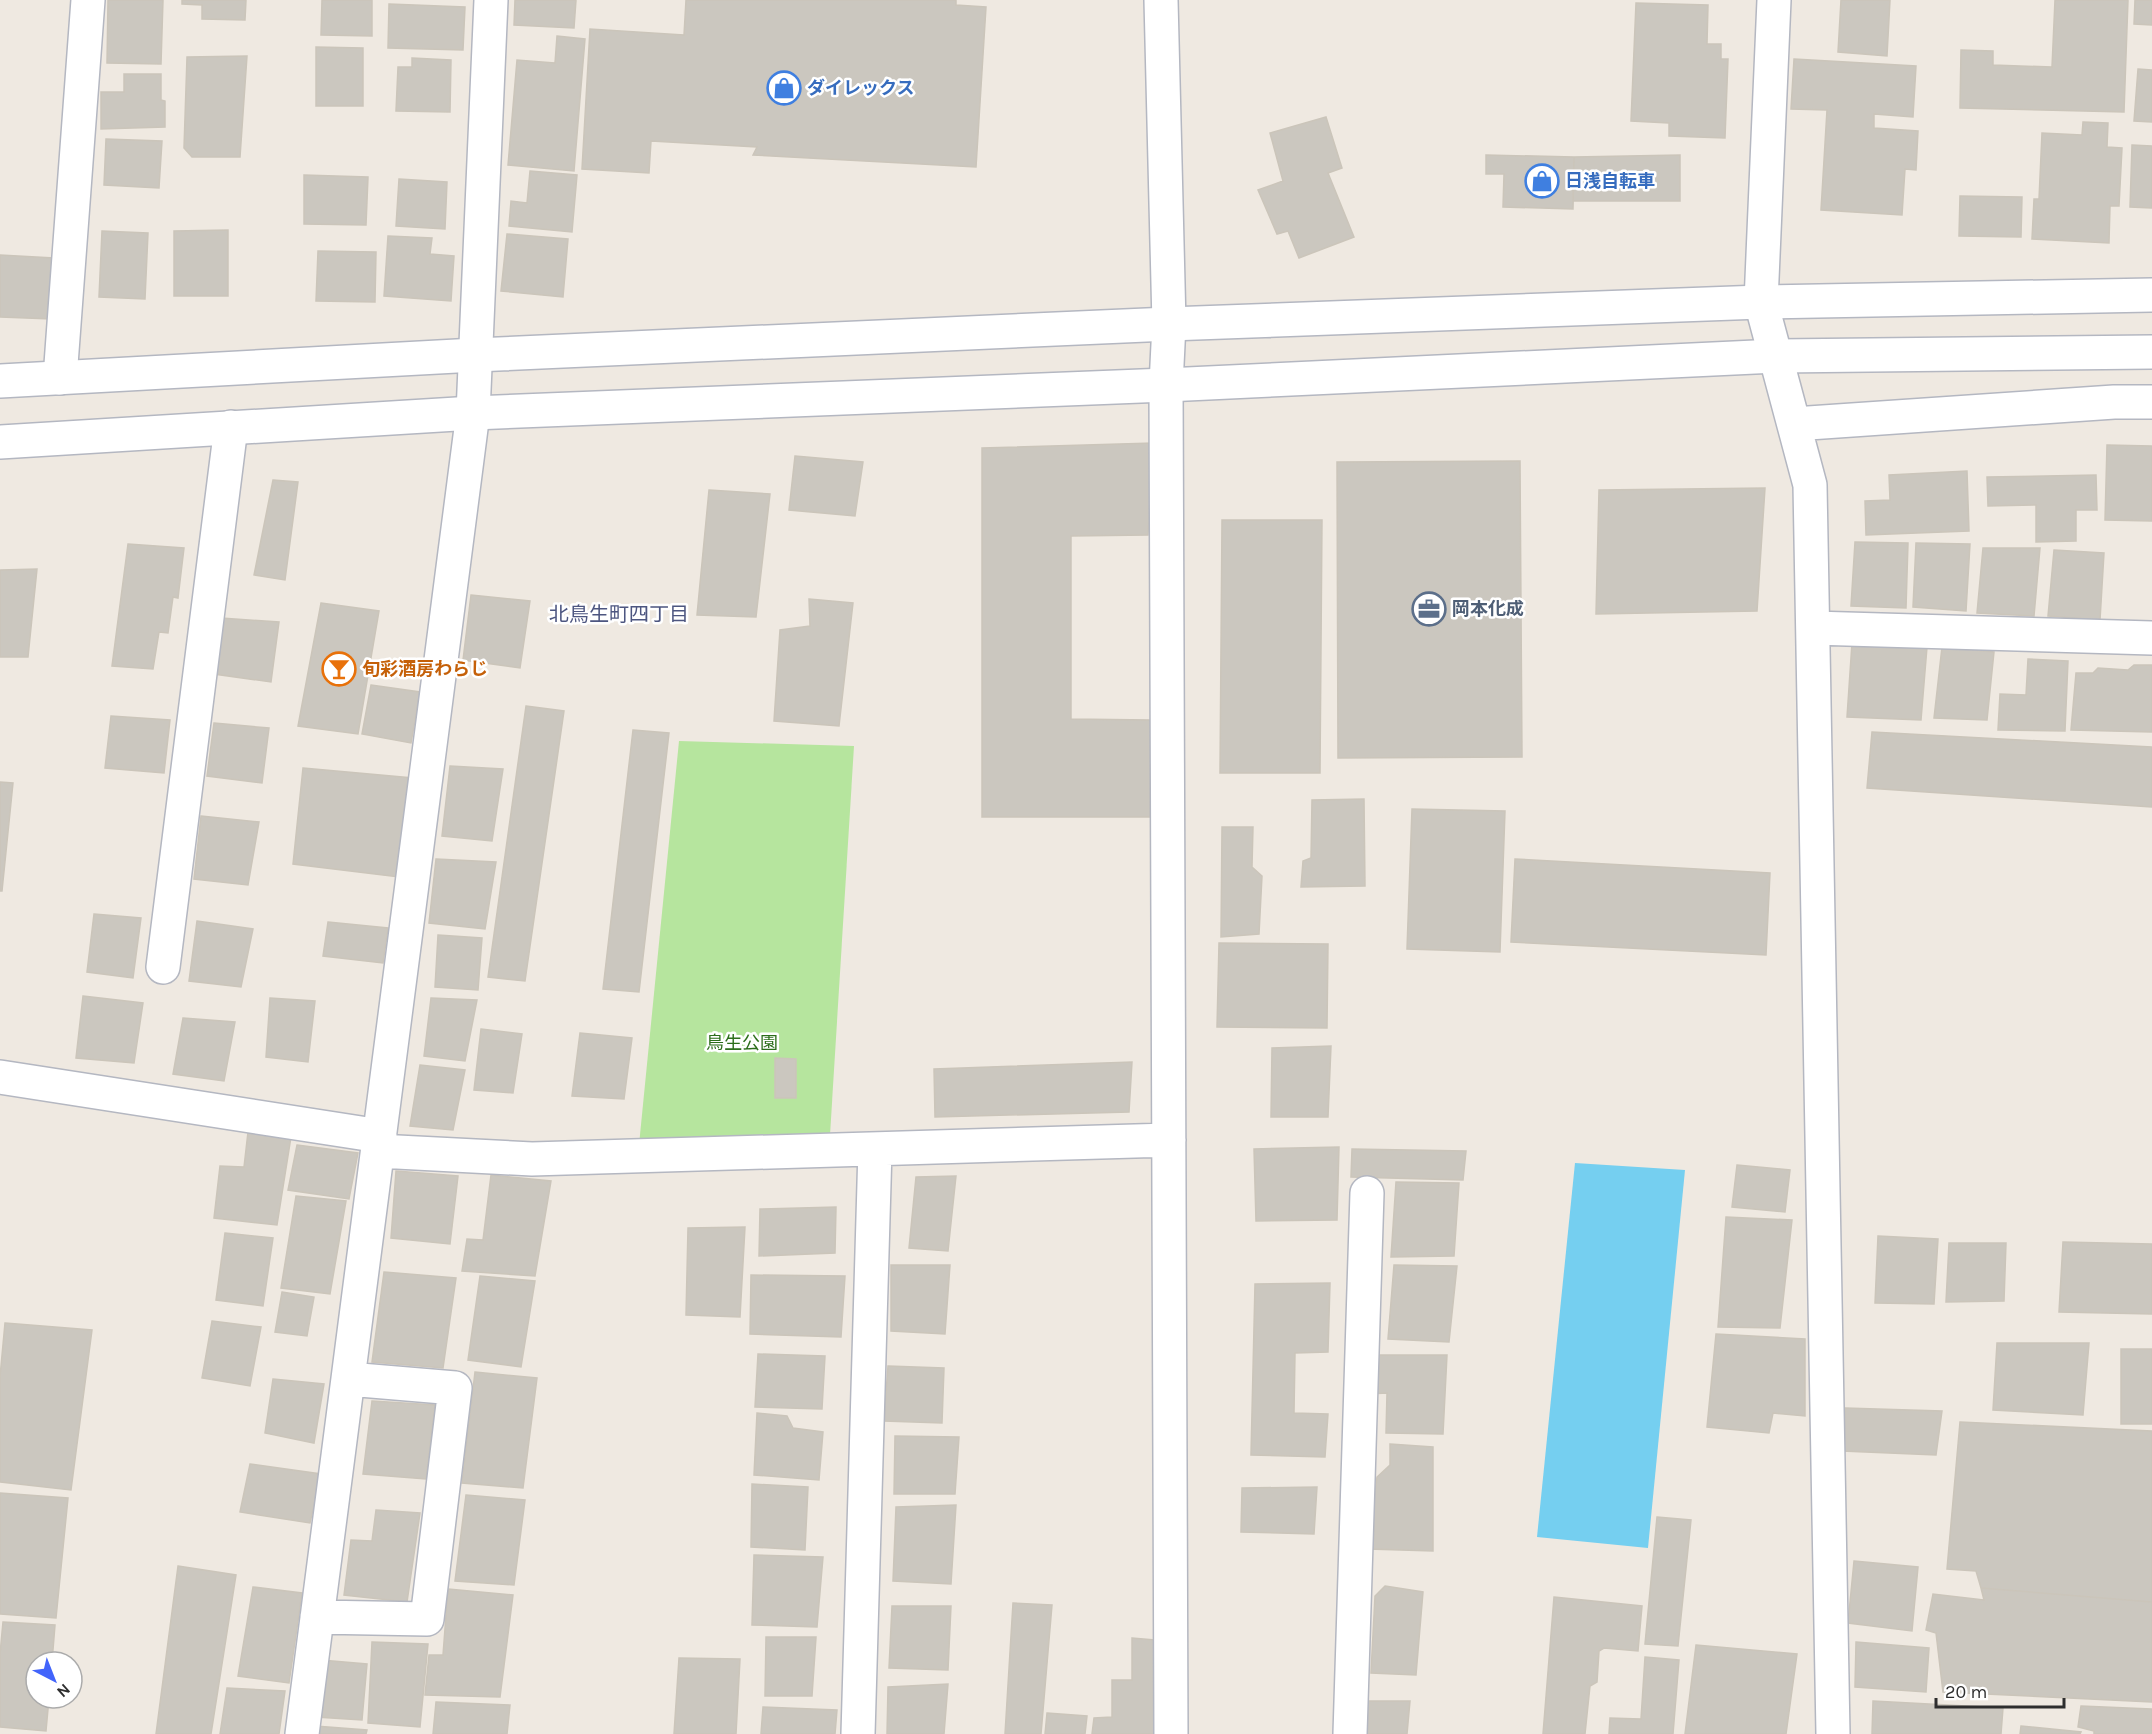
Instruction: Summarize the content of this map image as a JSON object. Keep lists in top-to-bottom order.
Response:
{
  "districts": ["北鳥生町四丁目"],
  "parks": ["鳥生公園"],
  "places": {
    "shop": ["ダイレックス", "日浅自転車"],
    "office": ["岡本化成"],
    "bar": ["旬彩酒房わらじ"]
  },
  "scale_bar": "20 m",
  "north": "bottom right"
}
